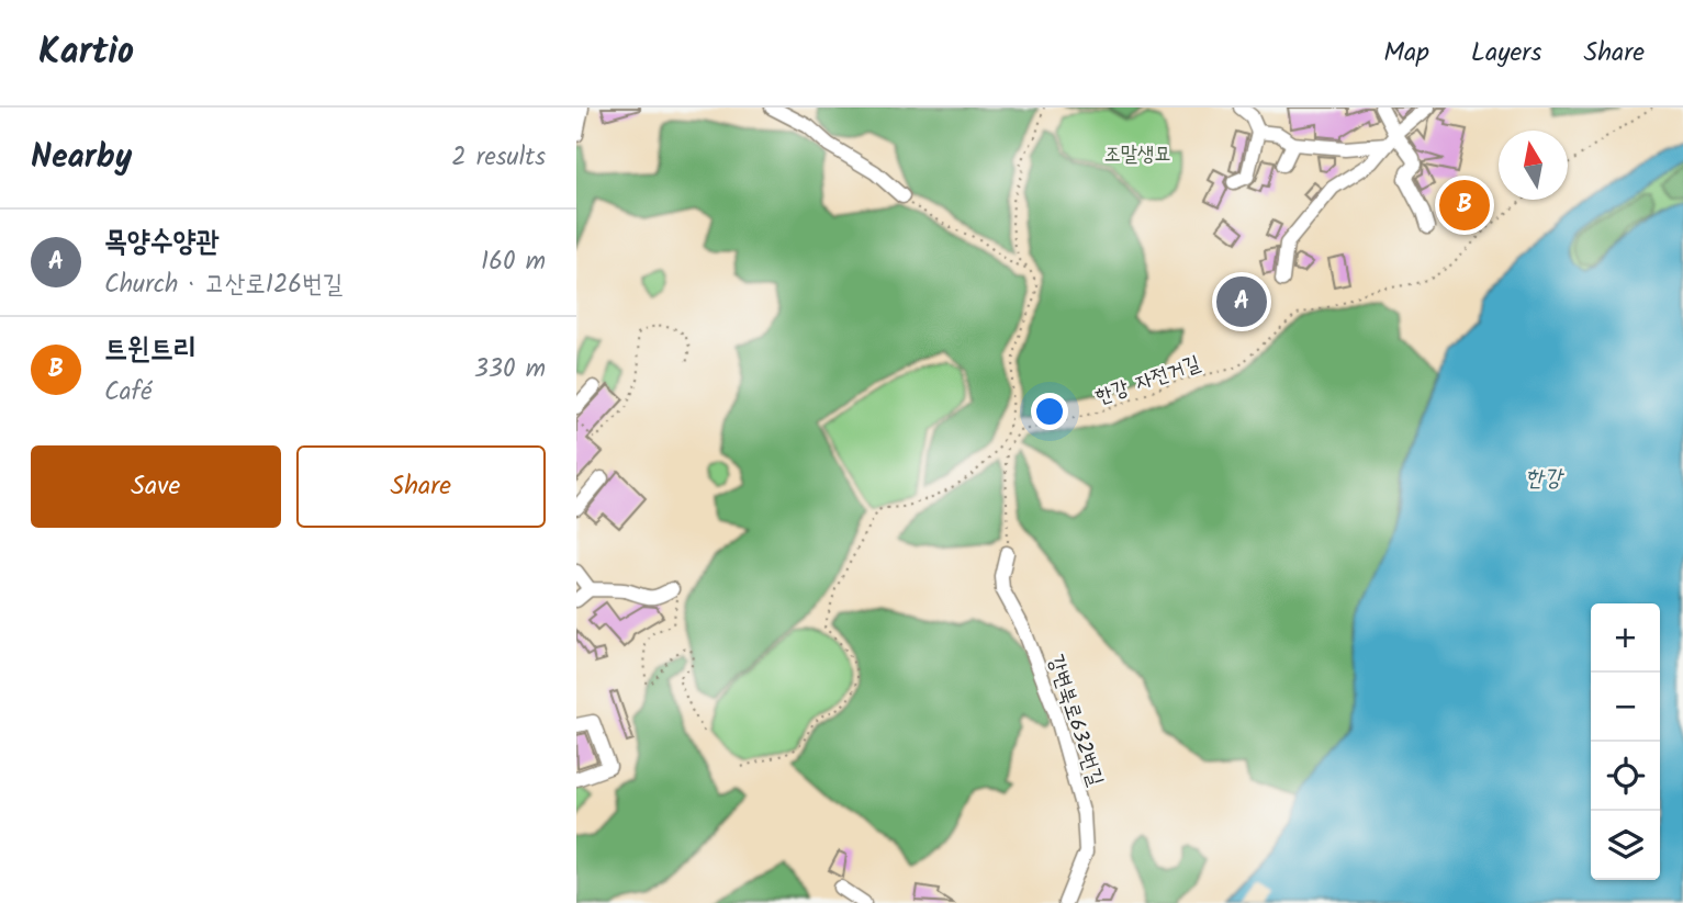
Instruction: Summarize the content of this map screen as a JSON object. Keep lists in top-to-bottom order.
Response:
{
  "streets": {
    "street": ["강변북로632번길"],
    "path": ["한강 자전거길"]
  },
  "water": ["한강"],
  "parks": ["조말생묘"],
  "north": "top",
  "page": {
    "header": "Kartio",
    "nav": ["Map", "Layers", "Share"],
    "heading": ["Nearby", "2 results"],
    "pins": ["B", "A"],
    "list": [
      {
        "mark": "A",
        "name": "목양수양관",
        "note": "Church · 고산로126번길",
        "value": "160 m"
      },
      {
        "mark": "B",
        "name": "트윈트리",
        "note": "Café",
        "value": "330 m"
      }
    ],
    "buttons": ["Save", "Share"],
    "map_buttons": ["+", "−"]
  }
}
